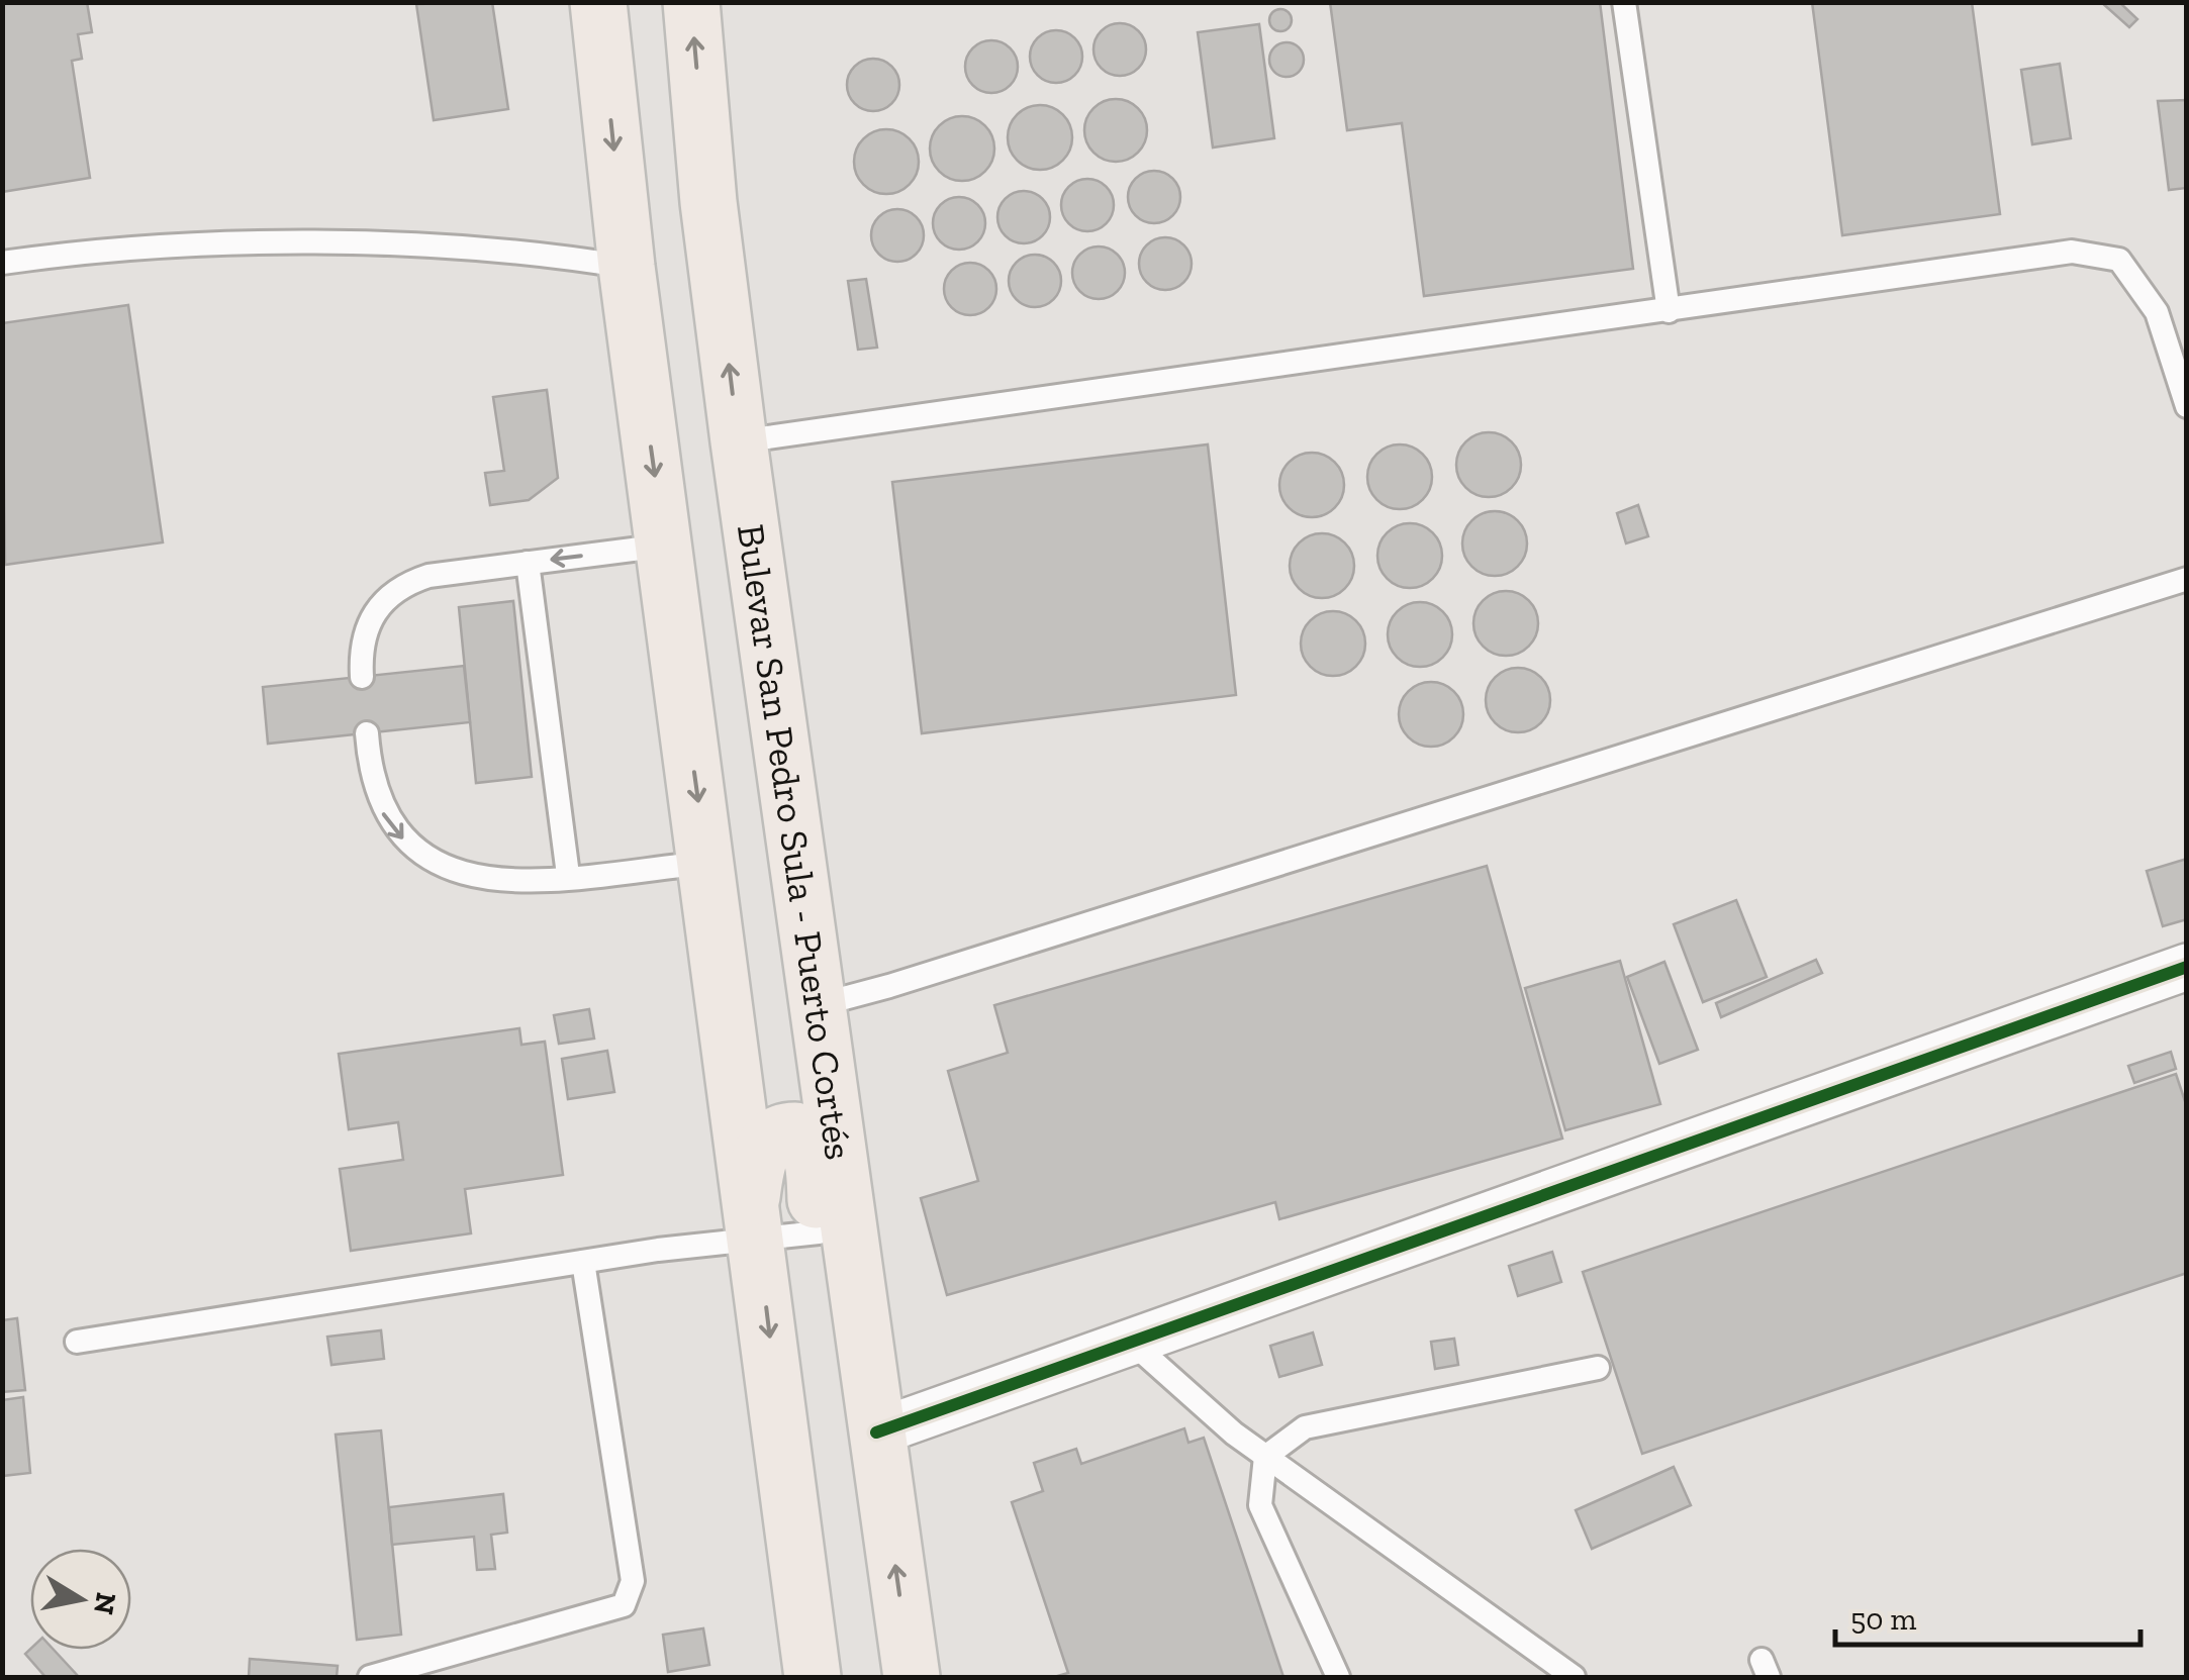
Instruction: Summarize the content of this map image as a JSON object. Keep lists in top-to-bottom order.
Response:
{
  "streets": {
    "highway": ["Bulevar San Pedro Sula - Puerto Cortés"]
  },
  "scale_bar": "50 m",
  "north": "right"
}
